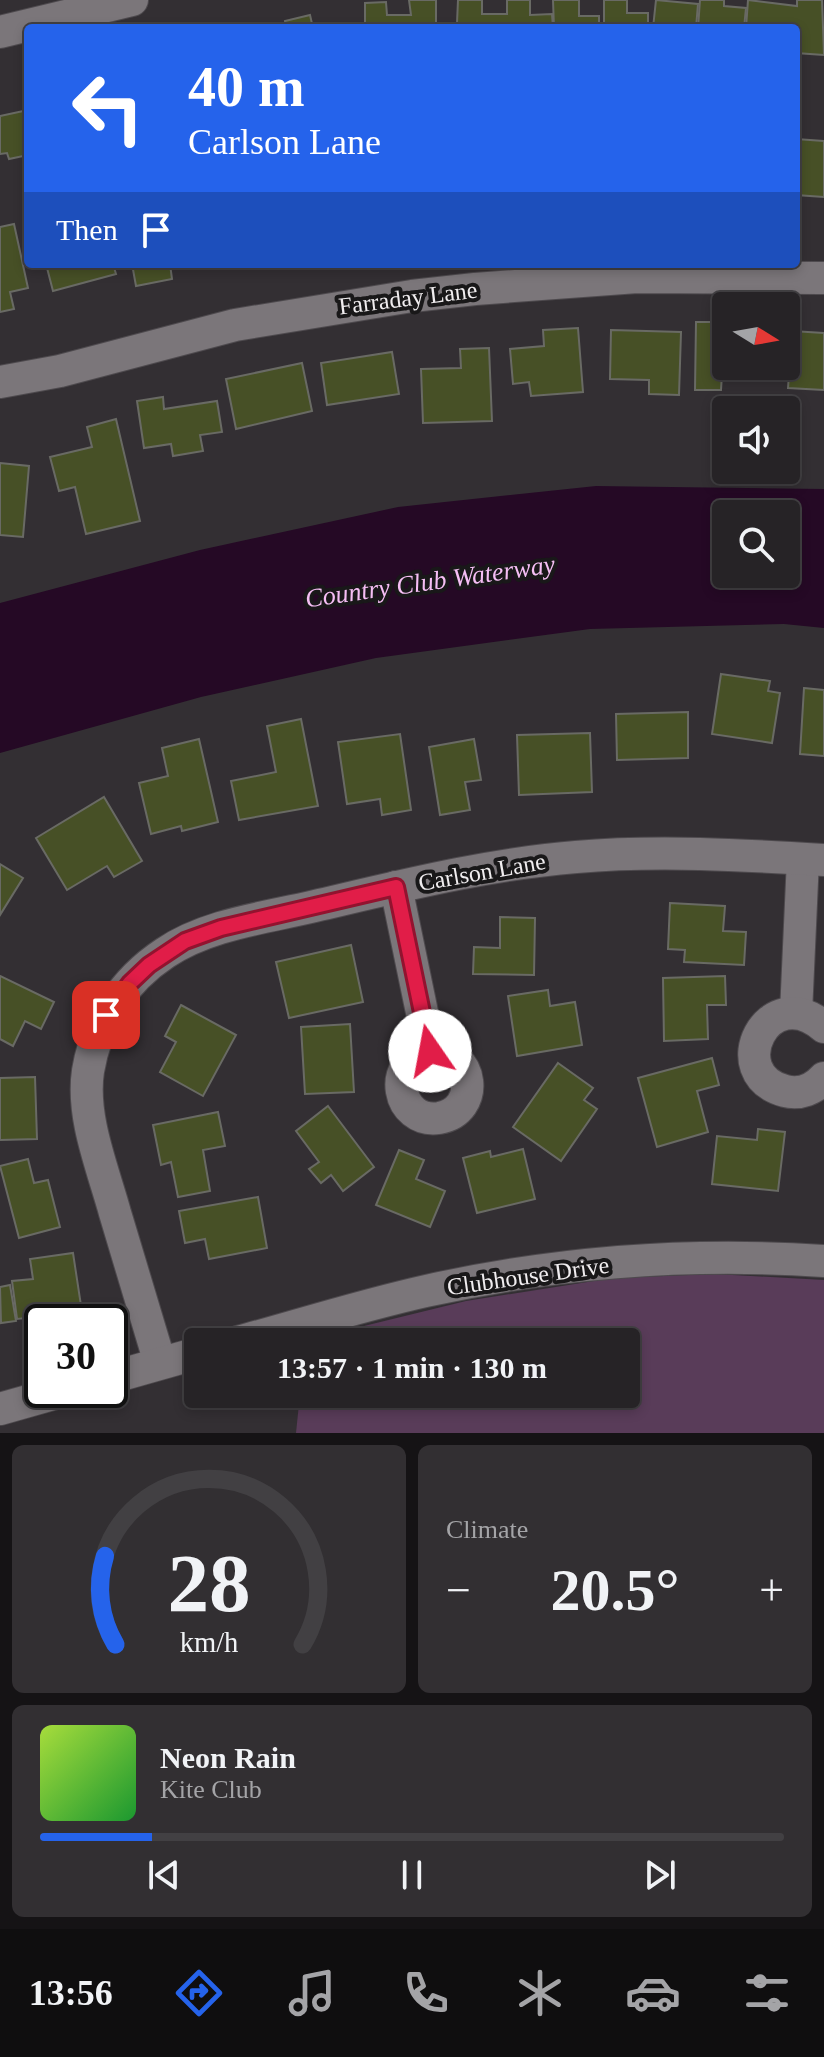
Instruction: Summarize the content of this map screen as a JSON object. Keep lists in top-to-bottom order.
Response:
{
  "streets": {
    "street": ["Farraday Lane", "Carlson Lane", "Clubhouse Drive"]
  },
  "water": ["Country Club Waterway"],
  "north": "right",
  "page": {
    "turn": ["40 m", "Carlson Lane"],
    "then": "Then",
    "limit": "30",
    "trip": "13:57 · 1 min · 130 m",
    "tile": "Climate",
    "heat": ["−", "20.5°", "+"],
    "song": ["Neon Rain", "Kite Club"],
    "tabs": "13:56",
    "gauge": ["28", "km/h"]
  }
}
